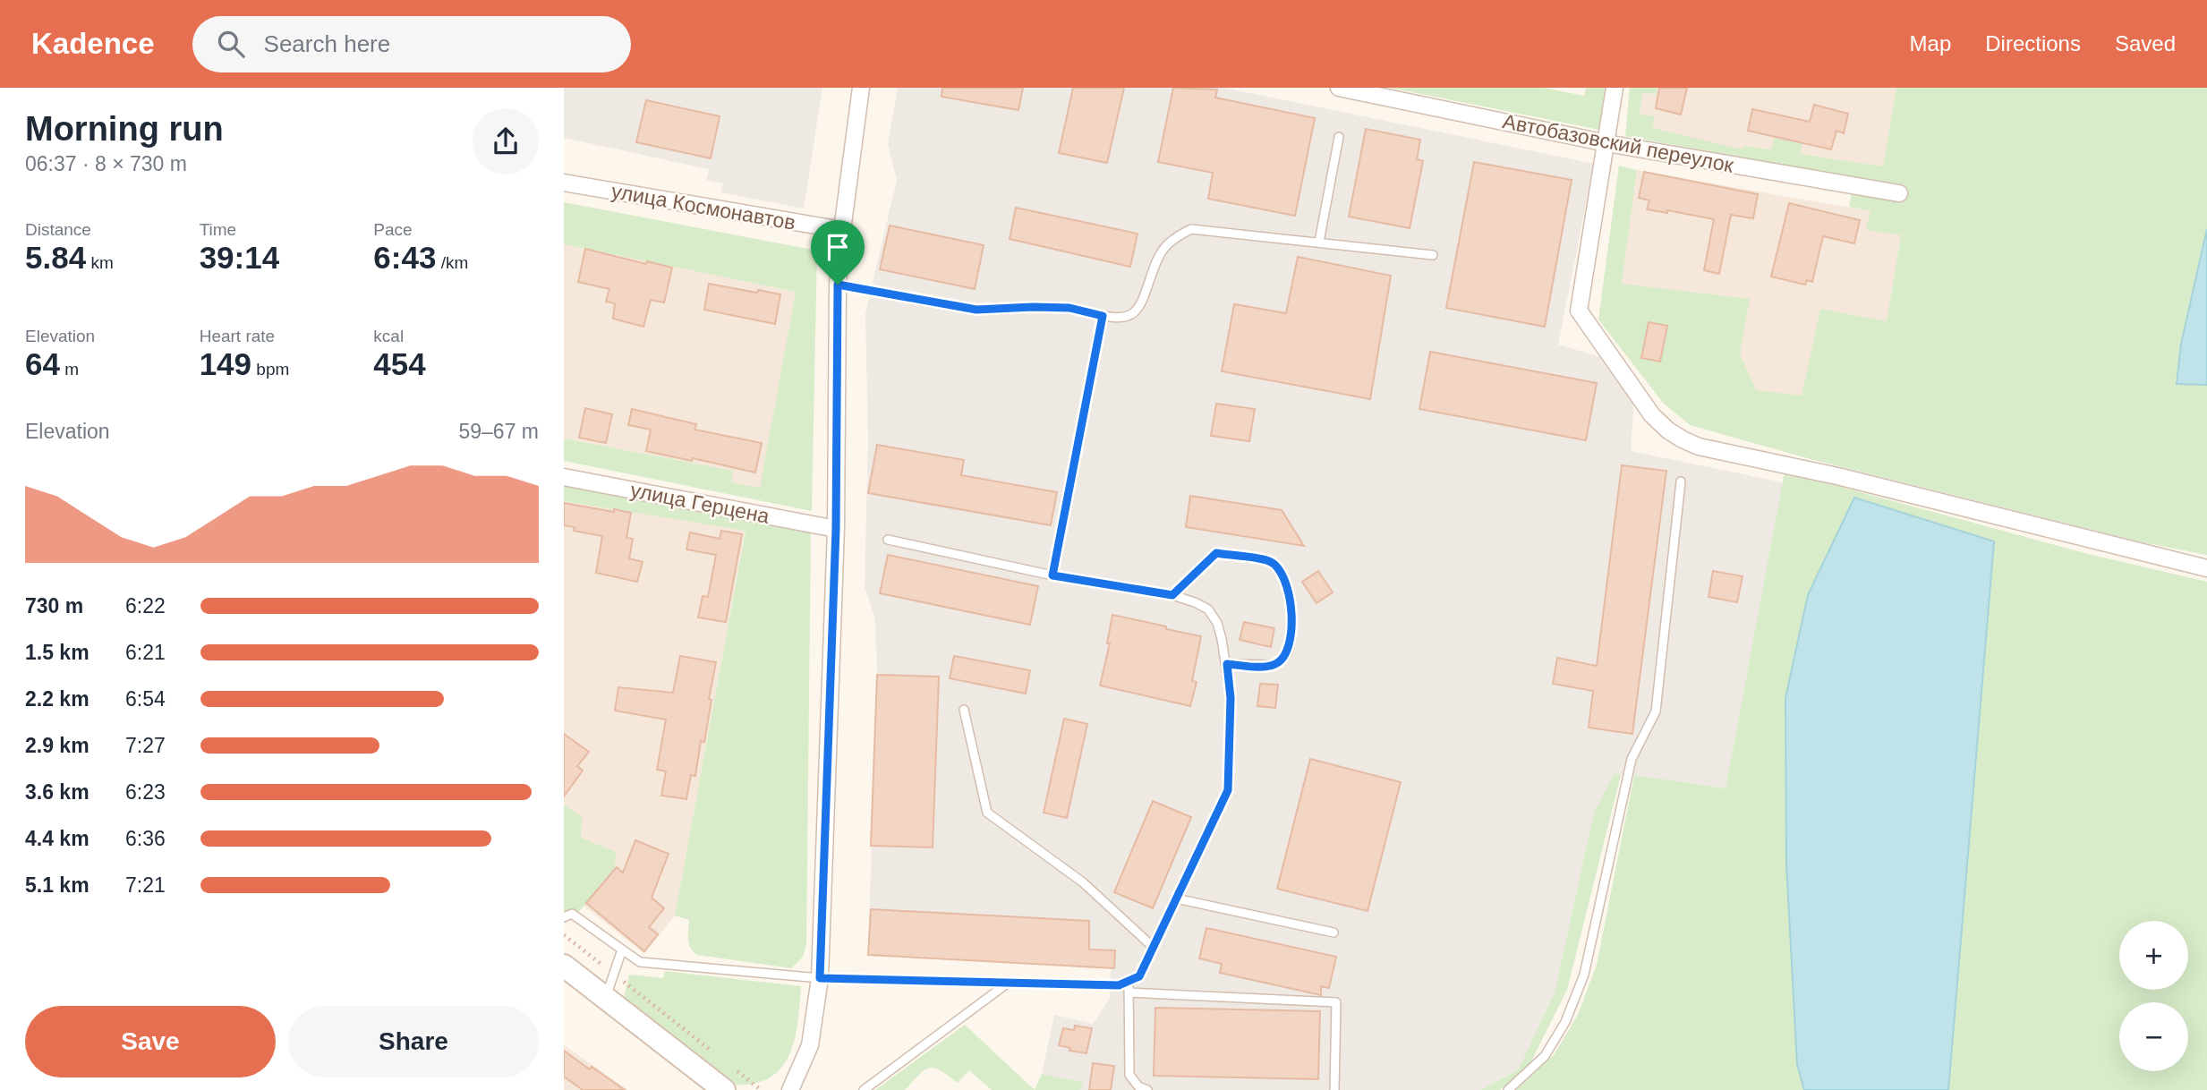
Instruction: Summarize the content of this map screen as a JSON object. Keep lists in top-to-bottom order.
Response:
{
  "streets": {
    "street": ["Автобазовский переулок", "улица Космонавтов", "улица Герцена"]
  },
  "page": {
    "header": "Kadence",
    "search": "Search here",
    "nav": ["Map", "Directions", "Saved"],
    "heading": ["Morning run", "06:37 · 8 × 730 m"],
    "stats": [
      ["Distance", "5.84 km"],
      ["Time", "39:14"],
      ["Pace", "6:43 /km"],
      ["Elevation", "64 m"],
      ["Heart rate", "149 bpm"],
      ["kcal", "454"]
    ],
    "chart": ["Elevation", "59–67 m"],
    "list": [
      {
        "name": "730 m",
        "note": "6:22"
      },
      {
        "name": "1.5 km",
        "note": "6:21"
      },
      {
        "name": "2.2 km",
        "note": "6:54"
      },
      {
        "name": "2.9 km",
        "note": "7:27"
      },
      {
        "name": "3.6 km",
        "note": "6:23"
      },
      {
        "name": "4.4 km",
        "note": "6:36"
      },
      {
        "name": "5.1 km",
        "note": "7:21"
      }
    ],
    "map_buttons": ["+", "−"],
    "buttons": ["Save", "Share"]
  }
}
